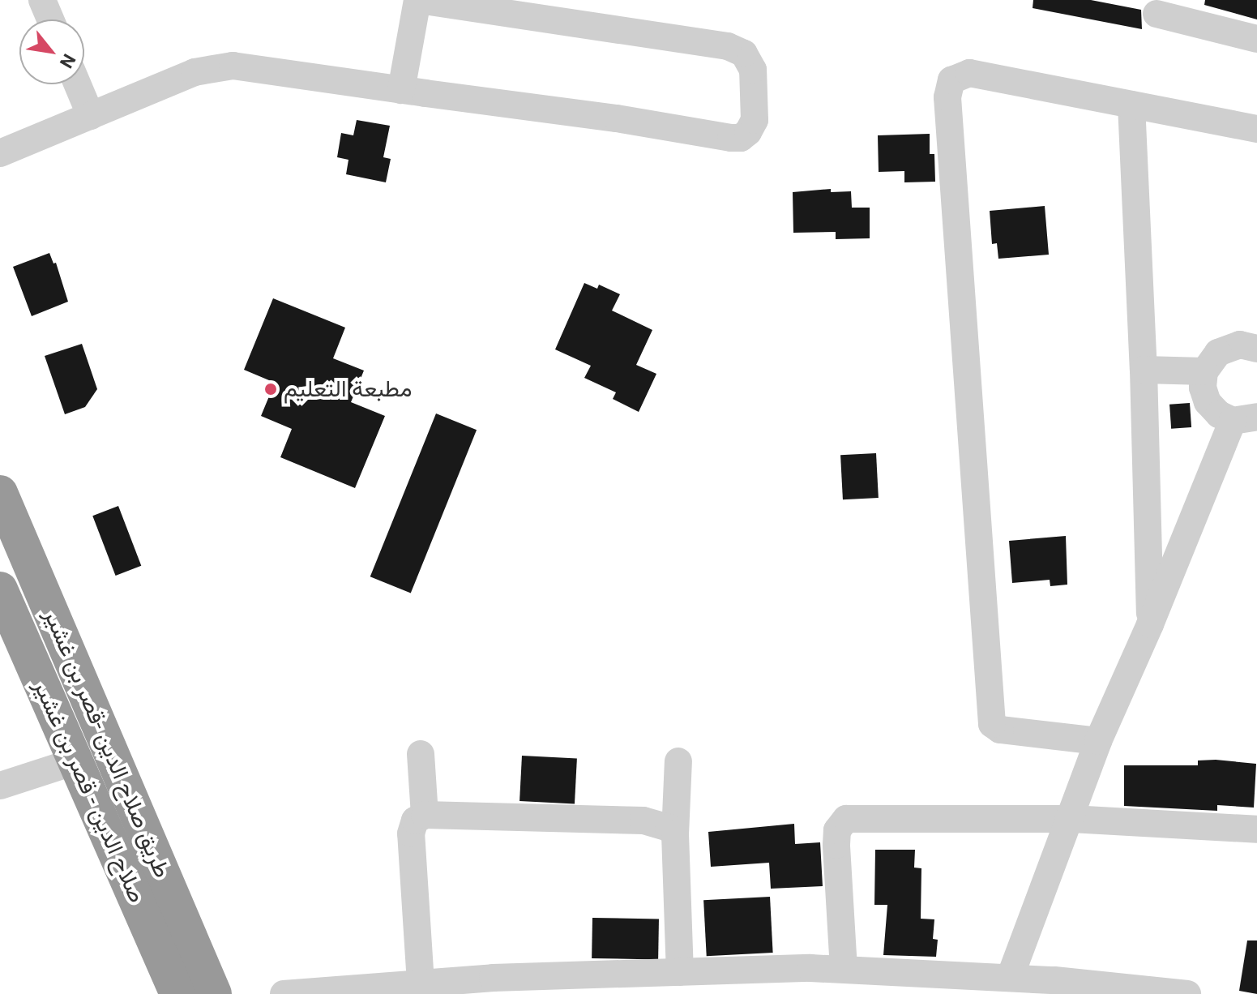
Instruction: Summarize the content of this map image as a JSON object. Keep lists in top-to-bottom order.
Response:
{
  "streets": {
    "highway": ["طريق صلاح الدين -قصر بن غشير", "صلاح الدين - قصر بن غشير"]
  },
  "places": ["مطبعة التعليم"],
  "north": "bottom right"
}
